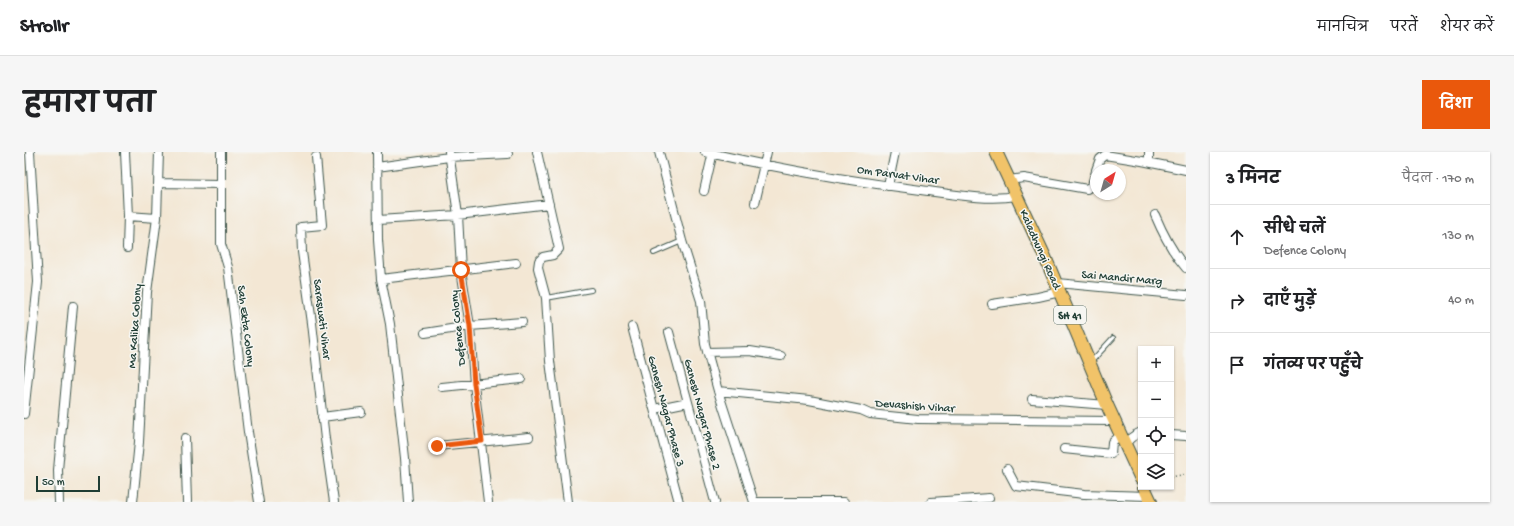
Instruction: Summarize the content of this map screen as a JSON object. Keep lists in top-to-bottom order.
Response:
{
  "streets": {
    "main road": ["Kaladhungi Road", "SH 41"],
    "street": [
      "Om Parvat Vihar",
      "Sai Mandir Marg",
      "Saraswati Vihar",
      "Ma Kalika Colony",
      "Sah Ekta Colony",
      "Defence Colony",
      "Devashish Vihar",
      "Ganesh Nagar Phase 3",
      "Ganesh Nagar Phase 2"
    ]
  },
  "crossings": [
    ["Om Parvat Vihar", "Kaladhungi Road"],
    ["Kaladhungi Road", "Sai Mandir Marg"],
    ["Kaladhungi Road", "Devashish Vihar"]
  ],
  "scale_bar": "50 m",
  "north": "top right",
  "page": {
    "header": "Strollr",
    "nav": ["मानचित्र", "परतें", "शेयर करें"],
    "title": "हमारा पता",
    "buttons": "दिशा",
    "heading": ["3 मिनट", "पैदल · 170 m"],
    "list": [
      ["सीधे चलें", "Defence Colony", "130 m"],
      ["दाएँ मुड़ें", "40 m"],
      "गंतव्य पर पहुँचे"
    ],
    "map_buttons": ["+", "−"],
    "scale": "50 m"
  }
}
